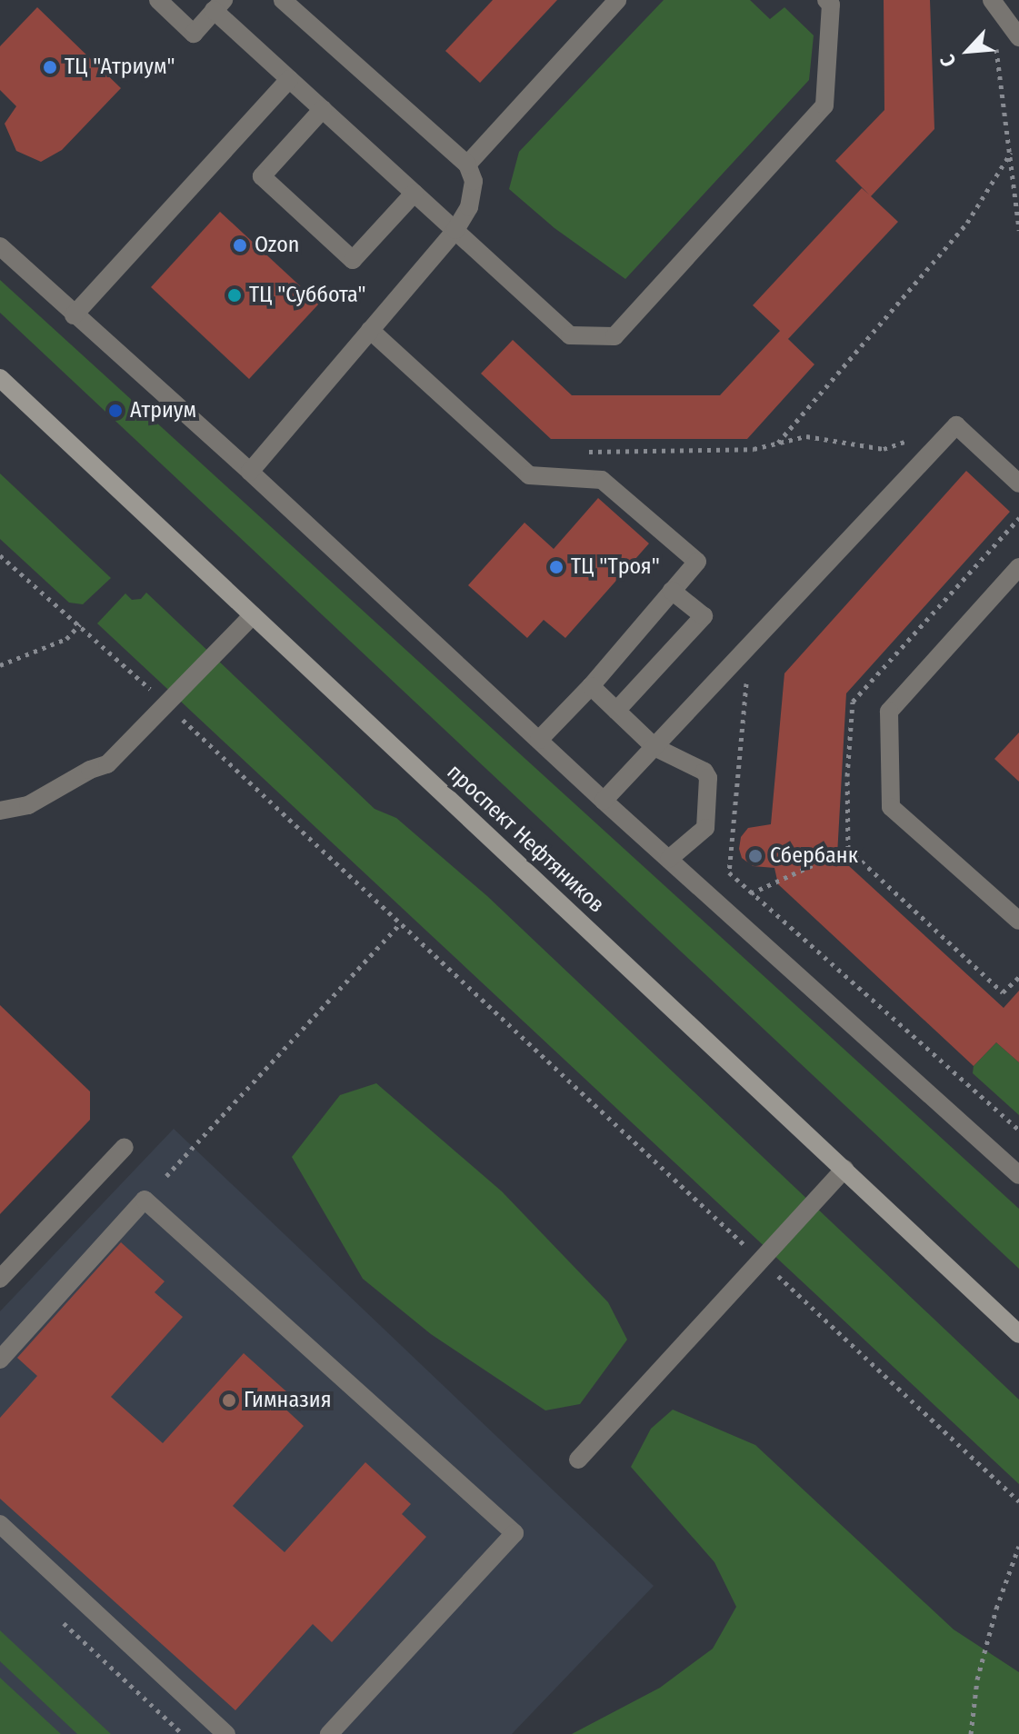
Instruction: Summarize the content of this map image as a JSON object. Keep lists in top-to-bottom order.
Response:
{
  "streets": {
    "main road": ["проспект Нефтяников"]
  },
  "places": [
    "ТЦ \"Атриум\"",
    "Ozon",
    "ТЦ \"Суббота\"",
    "Атриум",
    "ТЦ \"Троя\"",
    "Сбербанк",
    "Гимназия"
  ],
  "north": "bottom left"
}
